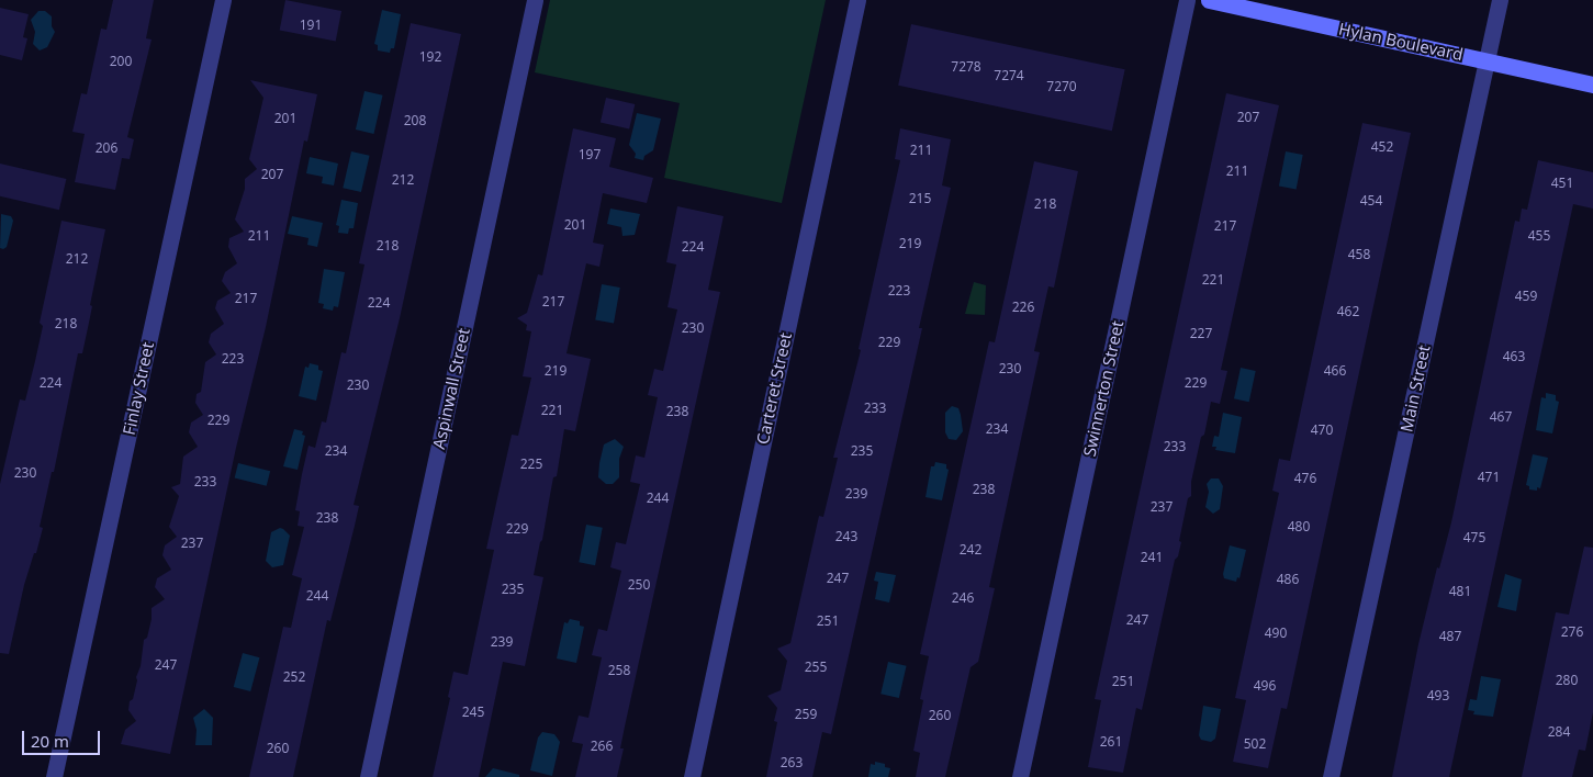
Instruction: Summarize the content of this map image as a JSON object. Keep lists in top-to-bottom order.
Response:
{
  "streets": {
    "street": [
      "Hylan Boulevard",
      "Finlay Street",
      "Aspinwall Street",
      "Carteret Street",
      "Swinnerton Street",
      "Main Street"
    ]
  },
  "crossings": [
    ["Hylan Boulevard", "Main Street"]
  ],
  "house_numbers": [
    "191",
    "192",
    "200",
    "7278",
    "7274",
    "7270",
    "207",
    "201",
    "208",
    "452",
    "206",
    "211",
    "197",
    "211",
    "207",
    "212",
    "451",
    "215",
    "454",
    "218",
    "201",
    "217",
    "211",
    "455",
    "219",
    "218",
    "224",
    "458",
    "212",
    "221",
    "223",
    "459",
    "217",
    "217",
    "224",
    "226",
    "462",
    "218",
    "230",
    "227",
    "229",
    "463",
    "223",
    "230",
    "219",
    "466",
    "224",
    "229",
    "230",
    "233",
    "221",
    "238",
    "467",
    "229",
    "234",
    "470",
    "233",
    "234",
    "235",
    "225",
    "230",
    "471",
    "476",
    "233",
    "238",
    "239",
    "244",
    "237",
    "238",
    "480",
    "229",
    "243",
    "475",
    "237",
    "242",
    "241",
    "247",
    "486",
    "250",
    "235",
    "481",
    "244",
    "246",
    "247",
    "251",
    "276",
    "490",
    "487",
    "239",
    "247",
    "255",
    "258",
    "252",
    "280",
    "251",
    "496",
    "493",
    "245",
    "259",
    "260",
    "284",
    "261",
    "502",
    "266",
    "260",
    "263"
  ],
  "scale_bar": "20 m"
}
